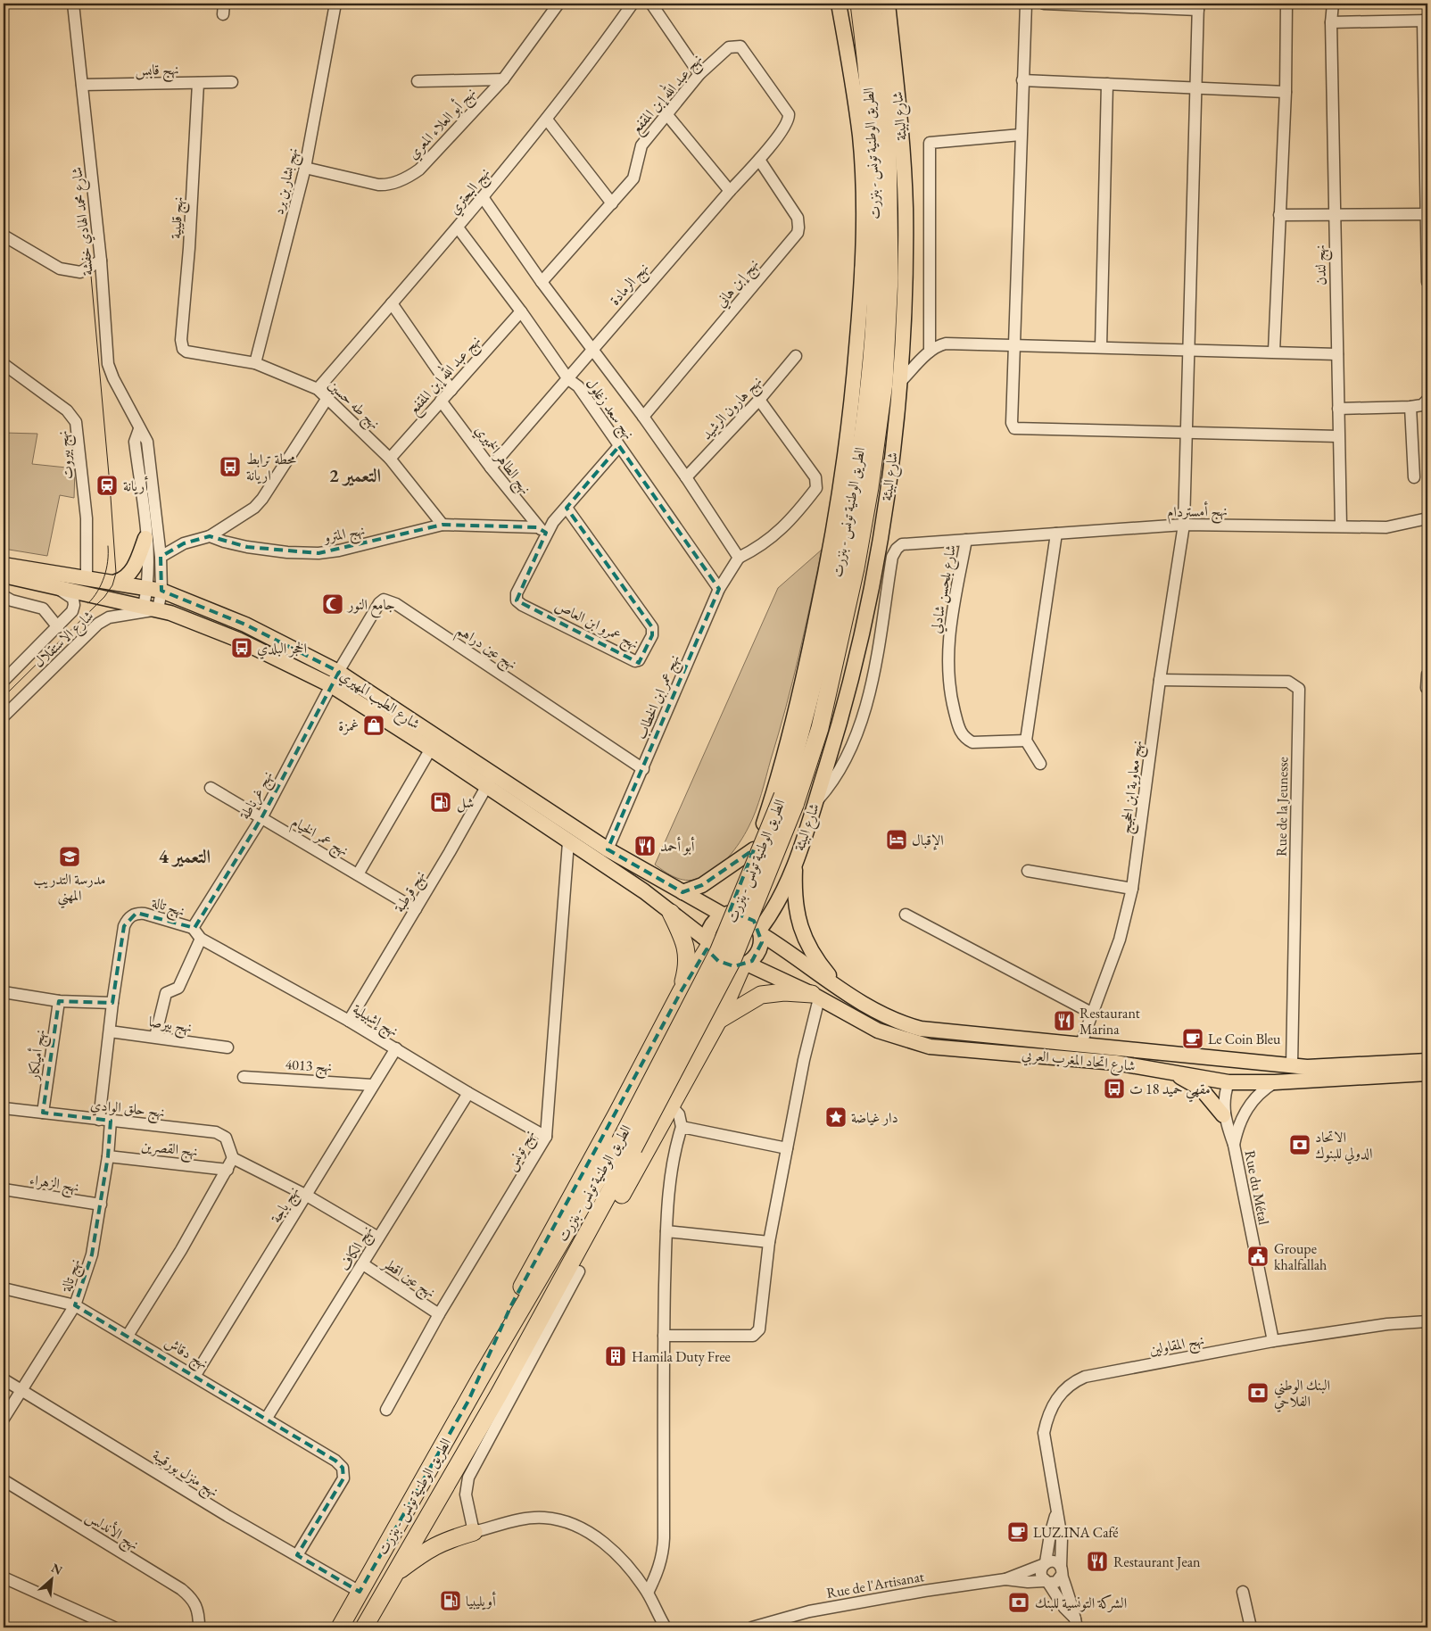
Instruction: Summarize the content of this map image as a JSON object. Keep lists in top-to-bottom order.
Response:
{
  "streets": {
    "highway": ["الطريق الوطنية تونس - بنزرت"],
    "main road": ["شارع البيئة", "شارع الطيب المهيري", "شارع اتحاد المغرب العربي"],
    "street": [
      "نهج قابس",
      "نهج عبد الله إبن المقفع",
      "نهج أبو العلاء المعري",
      "نهج بشار بن برد",
      "نهج البحتري",
      "نهج قليبية",
      "شارع محمد الهادي خفشة",
      "نهج لندن",
      "نهج إبن هاني",
      "نهج الرمادة",
      "نهج طه حسين",
      "نهج هارون الرشيد",
      "نهج سعد زغلول",
      "نهج بيروت",
      "نهج الطاهر الخميري",
      "نهج أمستردام",
      "نهج المترو",
      "شارع بلحسن شادلي",
      "نهج عمرو ابن العاص",
      "شارع الاستقلال",
      "نهج عين دراهم",
      "نهج عمر ابن الخطاب",
      "نهج معاوية ابن الحجيج",
      "نهج غرناطة",
      "Rue de la Jeunesse",
      "نهج عمر الخيام",
      "نهج قرطبة",
      "نهج تالة",
      "نهج إشبيلية",
      "نهج بيرصا",
      "نهج أميلكار",
      "نهج 4013",
      "نهج حلق الوادي",
      "نهج القصرين",
      "نهج تونس",
      "نهج الزهراء",
      "Rue du Métal",
      "نهج باجة",
      "نهج الكاف",
      "نهج عين اقطر",
      "نهج المقاولين",
      "نهج دقاش",
      "نهج منزل بورقيبة",
      "نهج الأندلس",
      "Rue de l'Artisanat"
    ]
  },
  "crossings": [
    ["نهج قابس", "نهج قليبية"],
    ["نهج قابس", "شارع محمد الهادي خفشة"],
    ["نهج عبد الله إبن المقفع", "نهج الرمادة"],
    ["نهج عبد الله إبن المقفع", "نهج طه حسين"],
    ["نهج عبد الله إبن المقفع", "نهج سعد زغلول"],
    ["نهج عبد الله إبن المقفع", "نهج الطاهر الخميري"],
    ["شارع البيئة", "نهج أمستردام"],
    ["شارع البيئة", "شارع الطيب المهيري"],
    ["شارع البيئة", "شارع اتحاد المغرب العربي"],
    ["نهج أبو العلاء المعري", "نهج بشار بن برد"],
    ["الطريق الوطنية تونس - بنزرت", "نهج منزل بورقيبة"],
    ["نهج بشار بن برد", "نهج طه حسين"],
    ["نهج البحتري", "نهج طه حسين"],
    ["نهج البحتري", "نهج سعد زغلول"],
    ["نهج قليبية", "نهج طه حسين"],
    ["شارع محمد الهادي خفشة", "شارع الاستقلال"],
    ["شارع محمد الهادي خفشة", "شارع الطيب المهيري"],
    ["نهج لندن", "نهج أمستردام"],
    ["نهج إبن هاني", "نهج الرمادة"],
    ["نهج إبن هاني", "نهج سعد زغلول"],
    ["نهج الرمادة", "نهج سعد زغلول"],
    ["نهج الرمادة", "نهج الطاهر الخميري"],
    ["نهج طه حسين", "نهج المترو"],
    ["نهج هارون الرشيد", "نهج سعد زغلول"],
    ["نهج سعد زغلول", "نهج عمر ابن الخطاب"],
    ["نهج بيروت", "شارع الطيب المهيري"],
    ["نهج الطاهر الخميري", "نهج المترو"],
    ["نهج الطاهر الخميري", "نهج عمرو ابن العاص"],
    ["نهج أمستردام", "شارع بلحسن شادلي"],
    ["نهج أمستردام", "نهج معاوية ابن الحجيج"],
    ["نهج المترو", "نهج عمرو ابن العاص"],
    ["شارع الاستقلال", "شارع الطيب المهيري"],
    ["نهج عين دراهم", "نهج عمر ابن الخطاب"],
    ["نهج عين دراهم", "شارع الطيب المهيري"],
    ["نهج عين دراهم", "نهج غرناطة"],
    ["نهج عمر ابن الخطاب", "شارع الطيب المهيري"],
    ["شارع الطيب المهيري", "نهج غرناطة"],
    ["شارع الطيب المهيري", "نهج قرطبة"],
    ["شارع الطيب المهيري", "شارع اتحاد المغرب العربي"],
    ["شارع الطيب المهيري", "نهج تونس"],
    ["نهج معاوية ابن الحجيج", "Rue de la Jeunesse"],
    ["نهج معاوية ابن الحجيج", "شارع اتحاد المغرب العربي"],
    ["نهج غرناطة", "نهج عمر الخيام"],
    ["نهج غرناطة", "نهج تالة"],
    ["نهج غرناطة", "نهج إشبيلية"],
    ["Rue de la Jeunesse", "شارع اتحاد المغرب العربي"],
    ["نهج عمر الخيام", "نهج قرطبة"],
    ["نهج قرطبة", "نهج إشبيلية"],
    ["نهج تالة", "نهج إشبيلية"],
    ["نهج تالة", "نهج بيرصا"],
    ["نهج تالة", "نهج حلق الوادي"],
    ["نهج تالة", "نهج القصرين"],
    ["نهج تالة", "نهج الزهراء"],
    ["نهج تالة", "نهج دقاش"],
    ["نهج تالة", "نهج منزل بورقيبة"],
    ["نهج إشبيلية", "نهج تونس"],
    ["نهج إشبيلية", "نهج باجة"],
    ["نهج إشبيلية", "نهج الكاف"],
    ["نهج أميلكار", "نهج حلق الوادي"],
    ["شارع اتحاد المغرب العربي", "Rue du Métal"],
    ["نهج 4013", "نهج باجة"],
    ["نهج تونس", "نهج عين اقطر"],
    ["Rue du Métal", "نهج المقاولين"],
    ["نهج باجة", "نهج دقاش"],
    ["نهج الكاف", "نهج عين اقطر"],
    ["نهج الكاف", "نهج دقاش"],
    ["نهج المقاولين", "Rue de l'Artisanat"],
    ["نهج دقاش", "نهج منزل بورقيبة"]
  ],
  "districts": ["التعمير 2", "التعمير 4"],
  "places": {
    "bus stop": ["محطة ترابط اريانة", "الحجز البلدي", "مقهي حميد 18 ت"],
    "station": ["أريانة"],
    "mosque": ["جامع النور"],
    "shop": ["غمزة"],
    "fuel station": ["شل", "أويليبيا"],
    "hotel": ["الإقبال"],
    "restaurant": ["أبو أحمد", "Restaurant Marina", "Restaurant Jean"],
    "school or university": ["مدرسة التدريب المهني"],
    "cafe": ["Le Coin Bleu", "LUZ.INA Café"],
    "place": ["دار غياضة"],
    "bank": ["الاتحاد الدولي للبنوك", "البنك الوطني الفلاحي", "الشركة التونسية للبنك"],
    "public building": ["Groupe khalfallah"],
    "building": ["Hamila Duty Free"]
  },
  "north": "top right"
}
